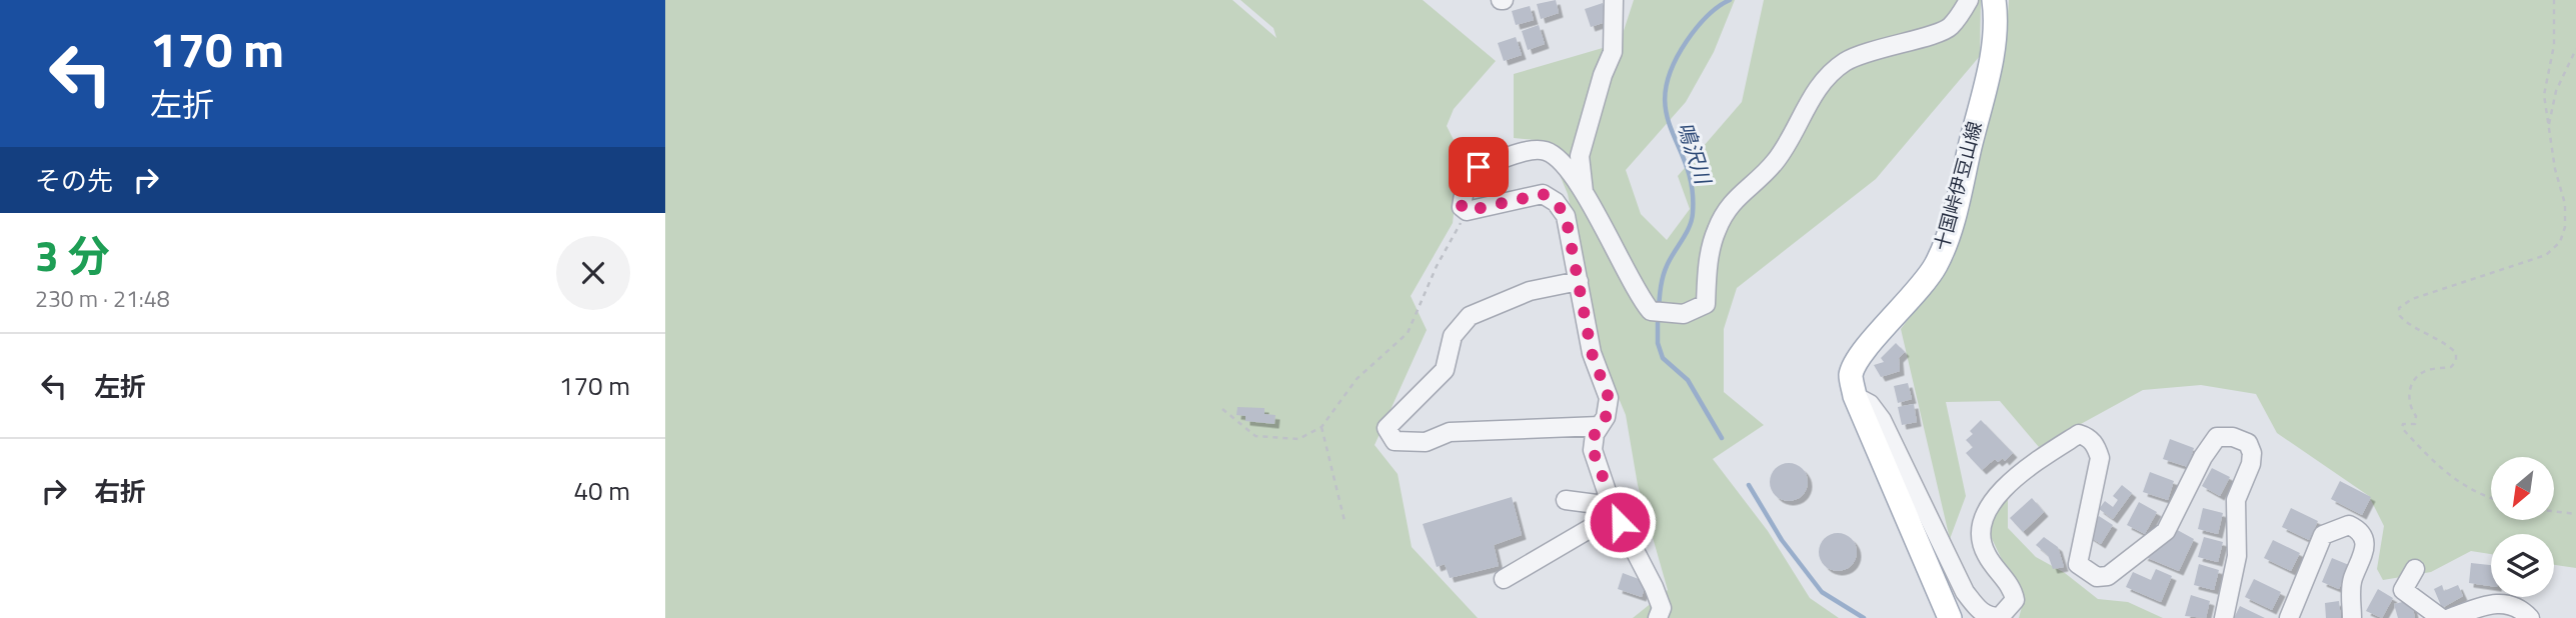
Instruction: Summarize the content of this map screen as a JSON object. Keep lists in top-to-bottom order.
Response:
{
  "streets": {
    "main road": ["十国峠伊豆山線"]
  },
  "water": ["鳴沢川"],
  "north": "bottom left",
  "page": {
    "turn": ["170 m", "左折"],
    "then": "その先",
    "heading": ["3 分", "230 m · 21:48"],
    "list": [
      {
        "name": "左折",
        "value": "170 m"
      },
      {
        "name": "右折",
        "value": "40 m"
      }
    ]
  }
}
